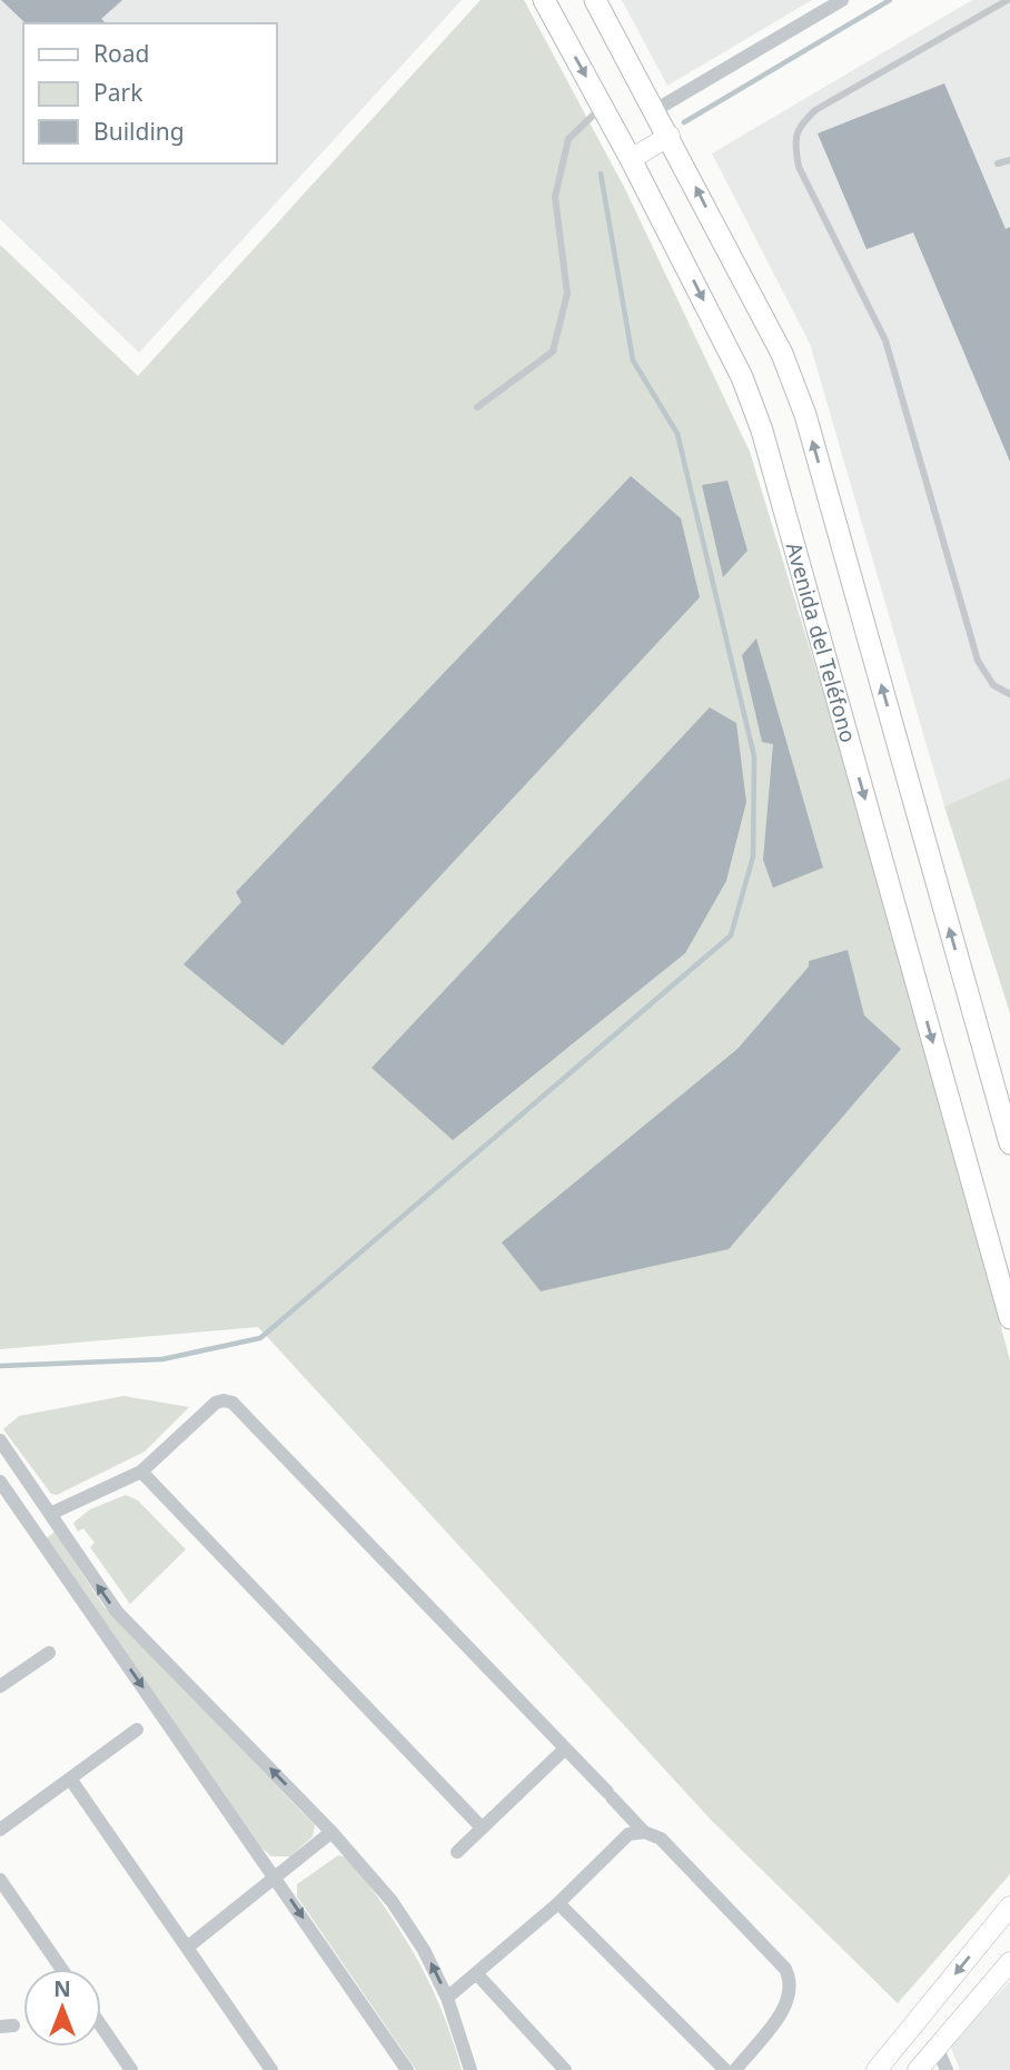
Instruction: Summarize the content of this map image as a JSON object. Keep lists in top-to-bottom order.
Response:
{
  "streets": {
    "main road": ["Avenida del Teléfono"]
  },
  "legend": ["Road", "Park", "Building"],
  "north": "top"
}
